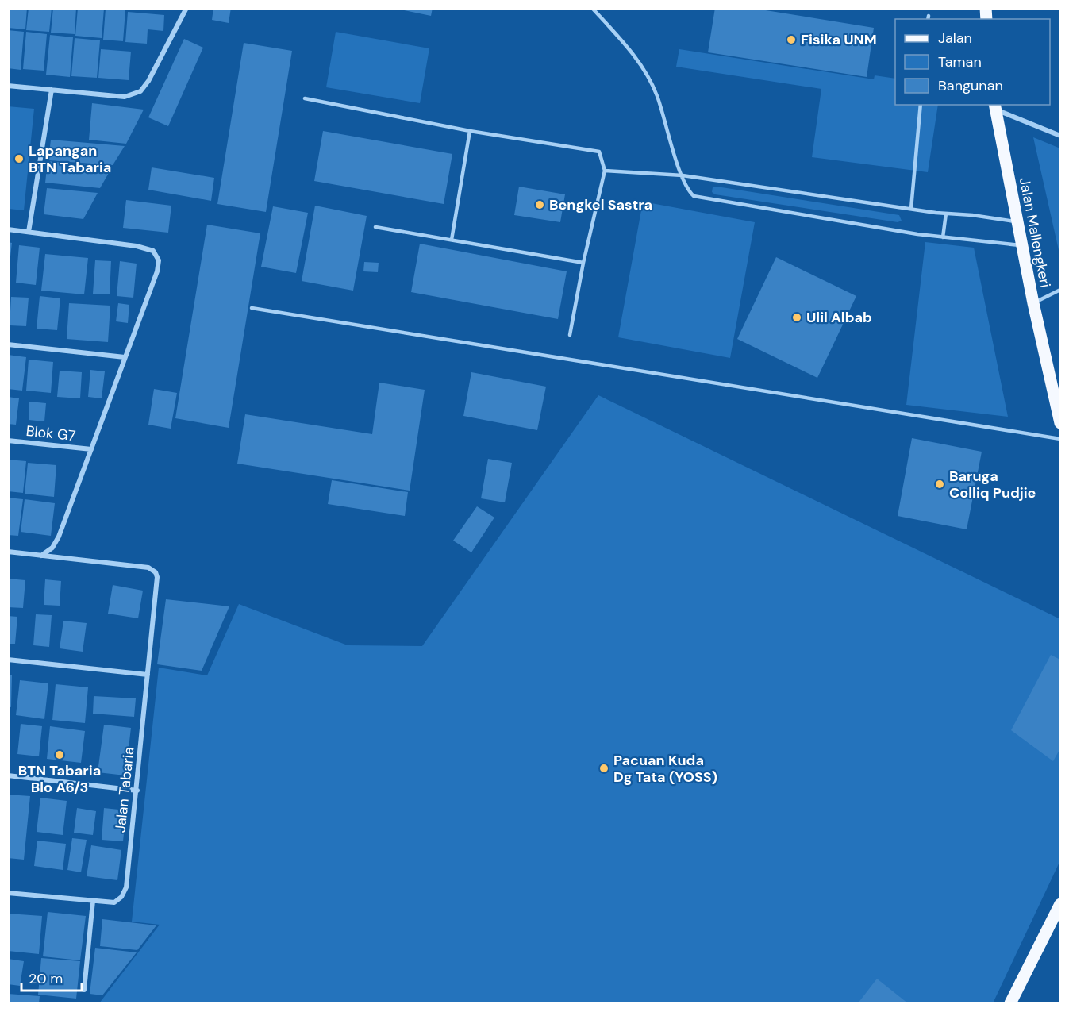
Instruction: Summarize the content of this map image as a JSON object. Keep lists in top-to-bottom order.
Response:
{
  "streets": {
    "main road": ["Jalan Mallengkeri"],
    "street": ["Blok G7", "Jalan Tabaria"]
  },
  "places": [
    "Fisika UNM",
    "Lapangan BTN Tabaria",
    "Bengkel Sastra",
    "Ulil Albab",
    "Baruga Colliq Pudjie",
    "BTN Tabaria Blo A6/3",
    "Pacuan Kuda Dg Tata (YOSS)"
  ],
  "legend": ["Jalan", "Taman", "Bangunan"],
  "scale_bar": "20 m"
}
